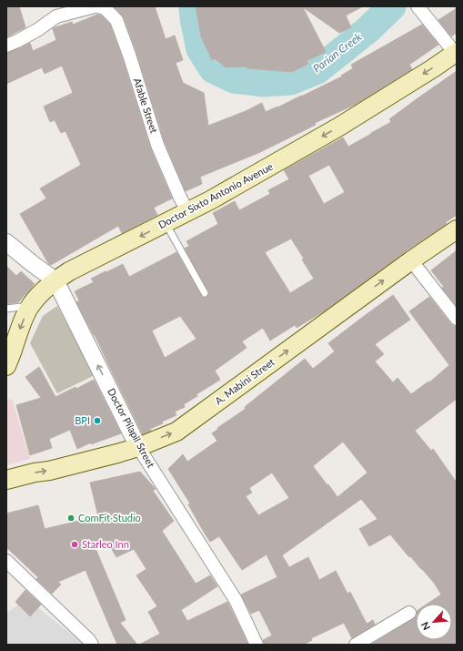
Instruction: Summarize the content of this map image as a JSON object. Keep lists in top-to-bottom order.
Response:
{
  "streets": {
    "main road": ["Doctor Sixto Antonio Avenue", "A. Mabini Street"],
    "street": ["Afable Street", "Doctor Pilapil Street"]
  },
  "crossings": [
    ["Afable Street", "Doctor Sixto Antonio Avenue"],
    ["Doctor Sixto Antonio Avenue", "Doctor Pilapil Street"],
    ["A. Mabini Street", "Doctor Pilapil Street"]
  ],
  "one_way": ["Doctor Sixto Antonio Avenue", "A. Mabini Street", "Doctor Pilapil Street"],
  "water": ["Parian Creek"],
  "places": ["BPI", "ComFit Studio", "Starleo Inn"],
  "north": "bottom left"
}
